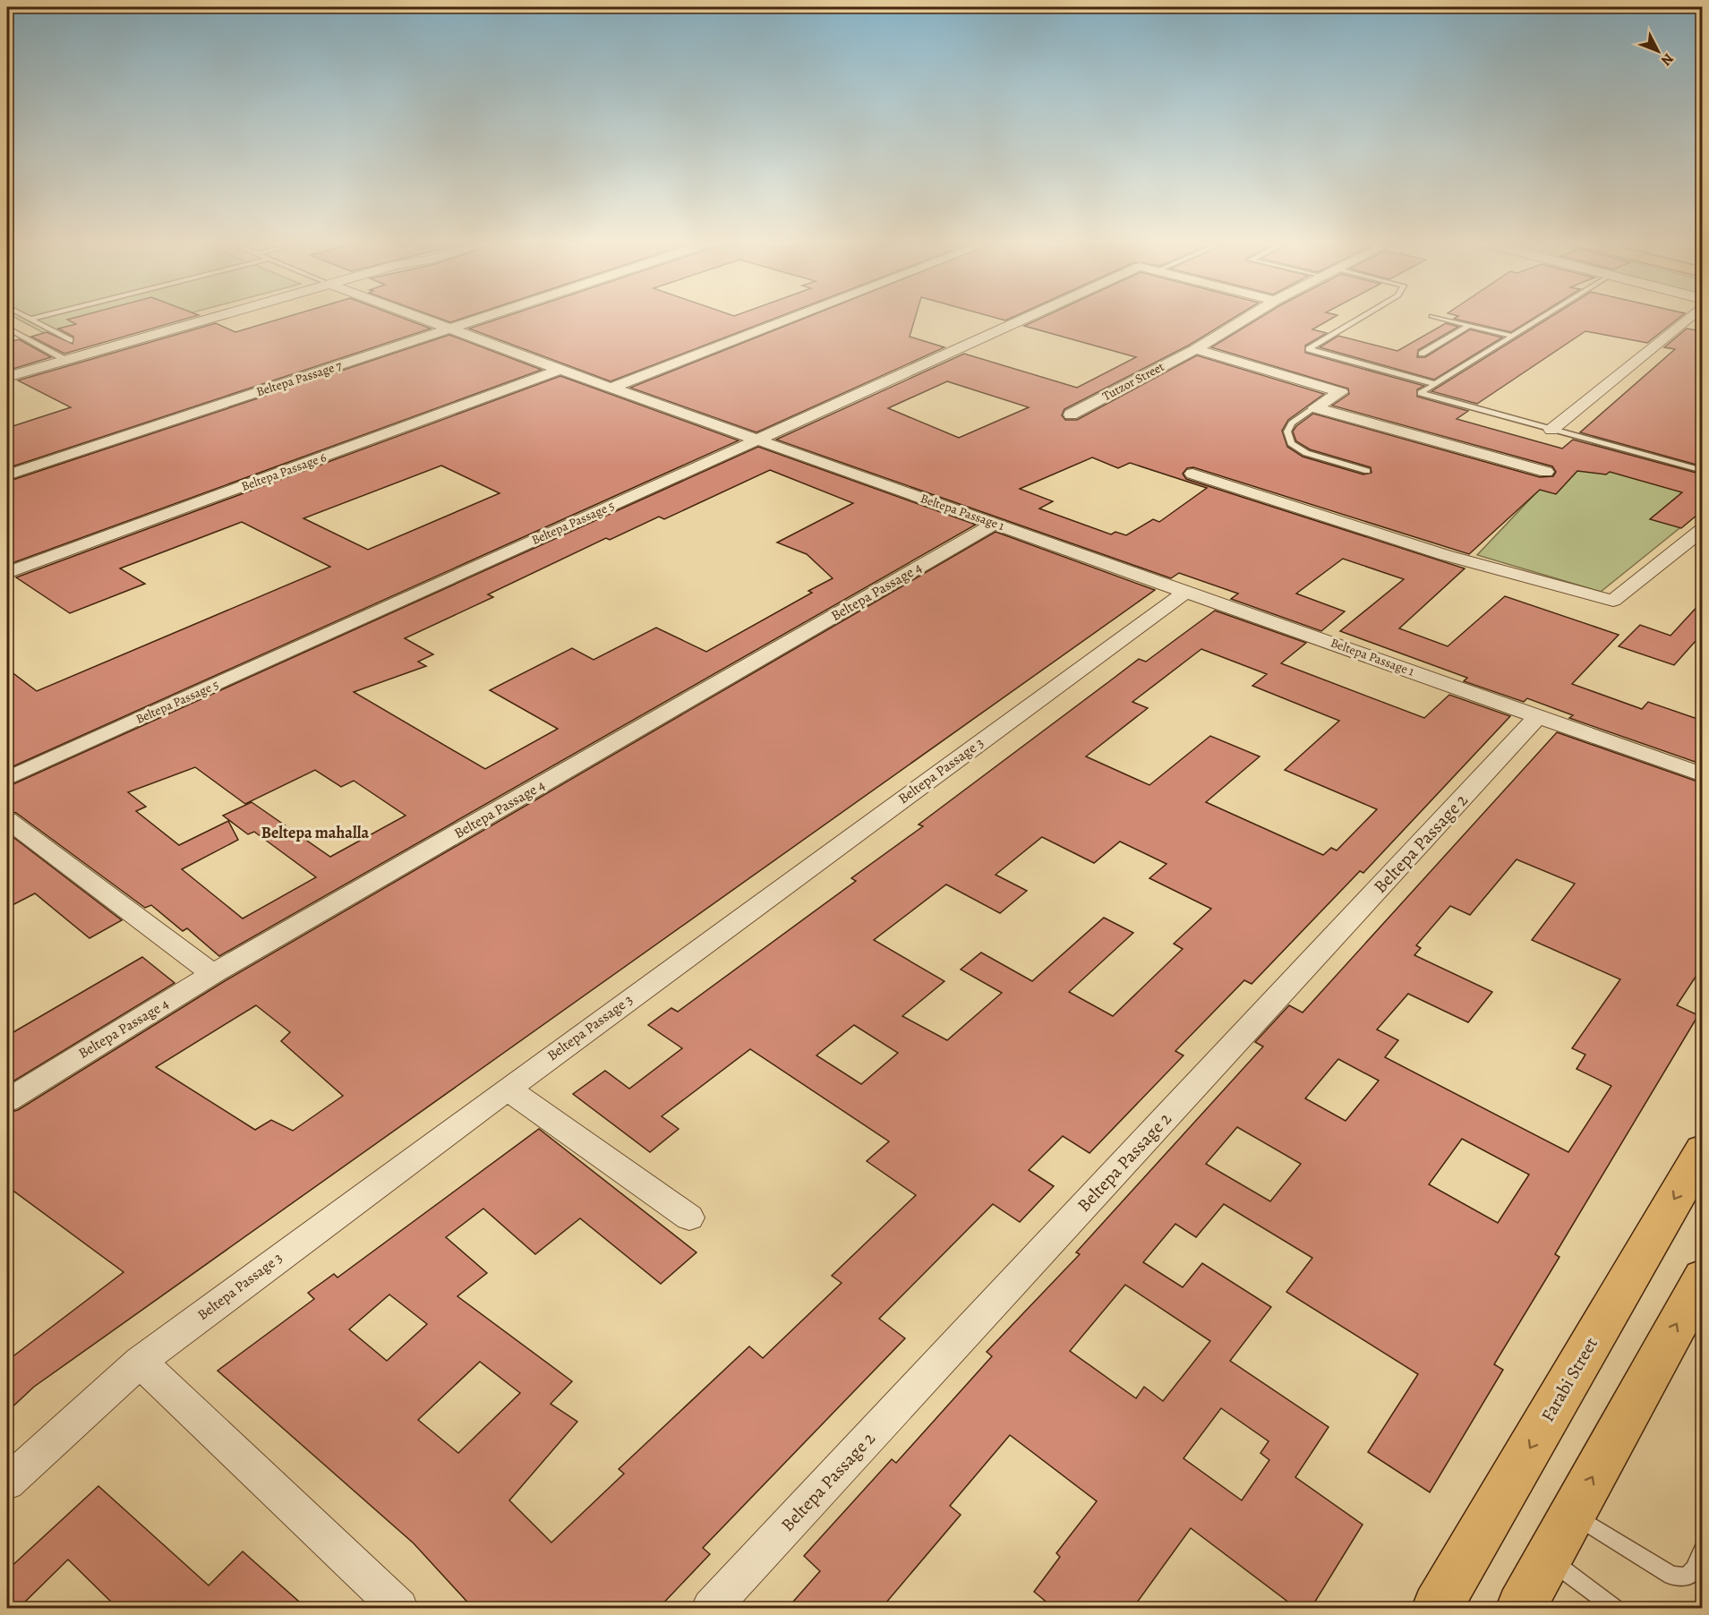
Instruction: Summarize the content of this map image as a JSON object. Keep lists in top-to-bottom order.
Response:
{
  "streets": {
    "main road": ["Farabi Street"],
    "street": [
      "Beltepa Passage 7",
      "Tutzor Street",
      "Beltepa Passage 6",
      "Beltepa Passage 1",
      "Beltepa Passage 5",
      "Beltepa Passage 4",
      "Beltepa Passage 3",
      "Beltepa Passage 2"
    ]
  },
  "crossings": [
    ["Beltepa Passage 7", "Beltepa Passage 1"],
    ["Beltepa Passage 6", "Beltepa Passage 1"],
    ["Beltepa Passage 1", "Beltepa Passage 5"],
    ["Beltepa Passage 1", "Beltepa Passage 4"],
    ["Beltepa Passage 1", "Beltepa Passage 3"],
    ["Beltepa Passage 1", "Beltepa Passage 2"]
  ],
  "districts": ["Beltepa mahalla"],
  "north": "bottom right"
}
